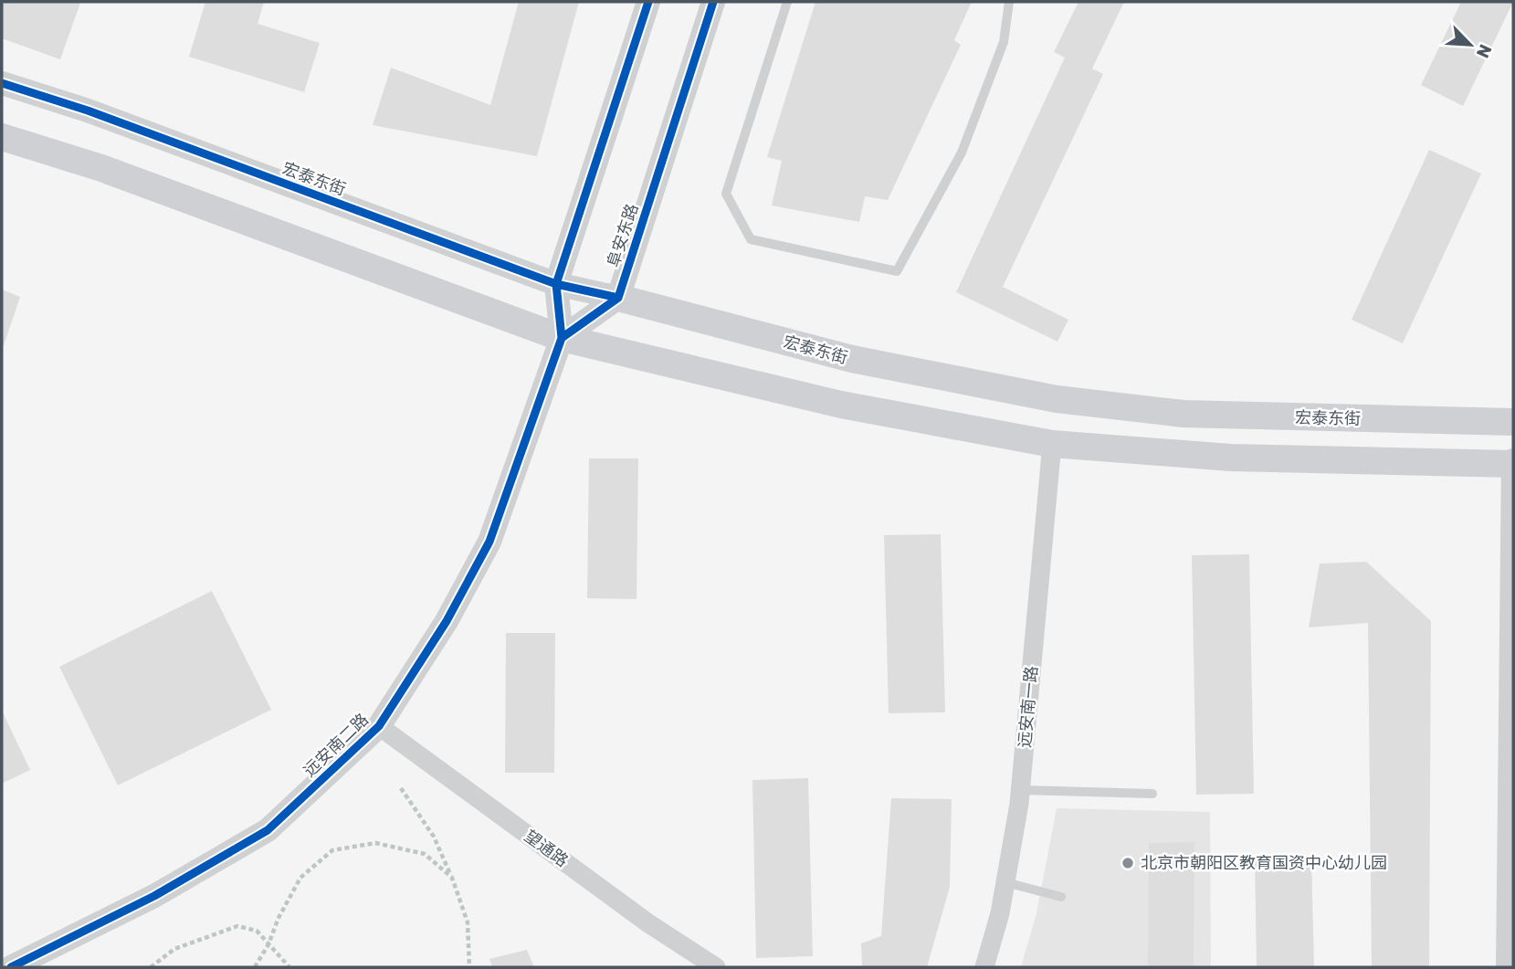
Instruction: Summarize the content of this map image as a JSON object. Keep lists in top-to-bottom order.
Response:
{
  "streets": {
    "main road": ["宏泰东街"],
    "street": [
      "阜安东路",
      "远安南一路",
      "远安南二路",
      "望通路"
    ]
  },
  "crossings": [
    ["宏泰东街", "阜安东路"],
    ["远安南二路", "望通路"]
  ],
  "places": ["北京市朝阳区教育国资中心幼儿园"],
  "north": "bottom right"
}
